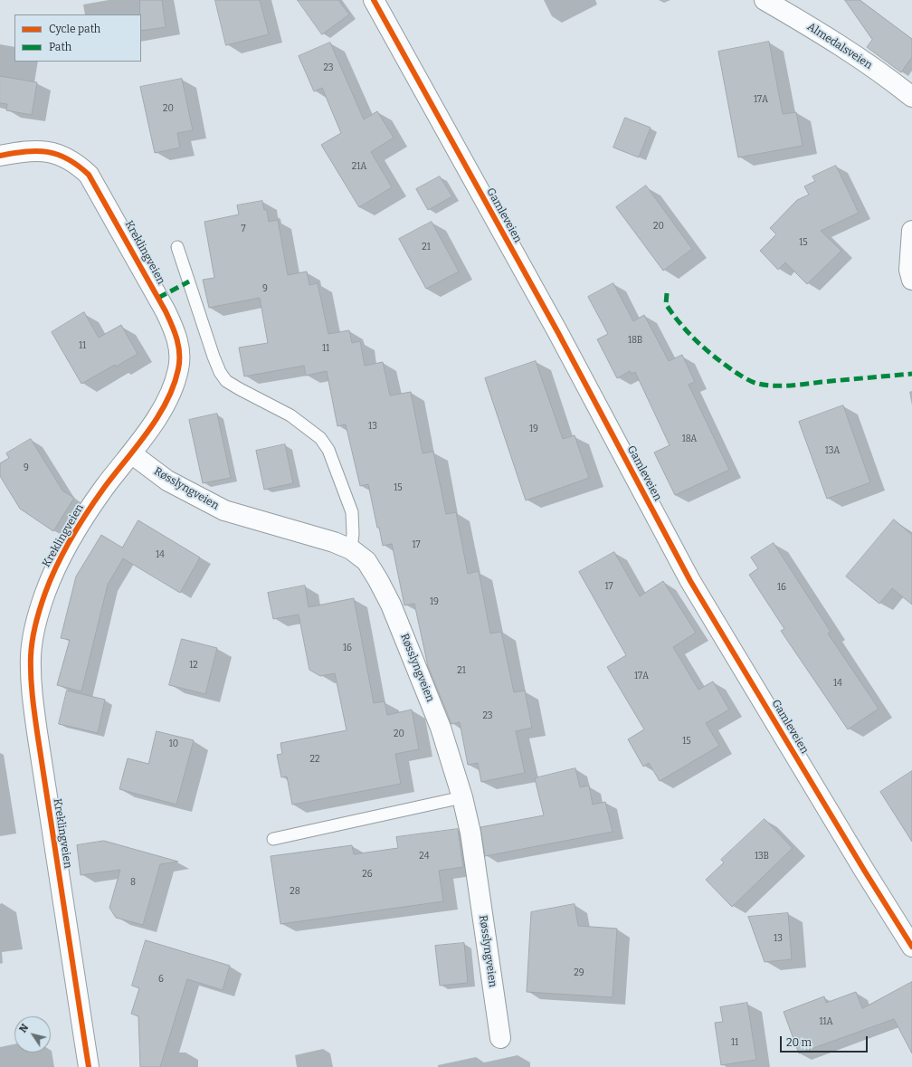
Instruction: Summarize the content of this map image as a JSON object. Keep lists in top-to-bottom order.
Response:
{
  "streets": {
    "street": [
      "Almedalsveien",
      "Gamleveien",
      "Kreklingveien",
      "Røsslyngveien"
    ]
  },
  "crossings": [
    ["Kreklingveien", "Røsslyngveien"]
  ],
  "house_numbers": [
    "23",
    "17A",
    "20",
    "21A",
    "20",
    "7",
    "15",
    "21",
    "9",
    "18B",
    "11",
    "11",
    "13",
    "19",
    "18A",
    "13A",
    "9",
    "15",
    "17",
    "14",
    "17",
    "16",
    "19",
    "16",
    "12",
    "21",
    "17A",
    "14",
    "23",
    "20",
    "15",
    "10",
    "22",
    "24",
    "13B",
    "26",
    "8",
    "28",
    "13",
    "29",
    "6",
    "11A",
    "11"
  ],
  "legend": ["Cycle path", "Path"],
  "scale_bar": "20 m",
  "north": "top left"
}
